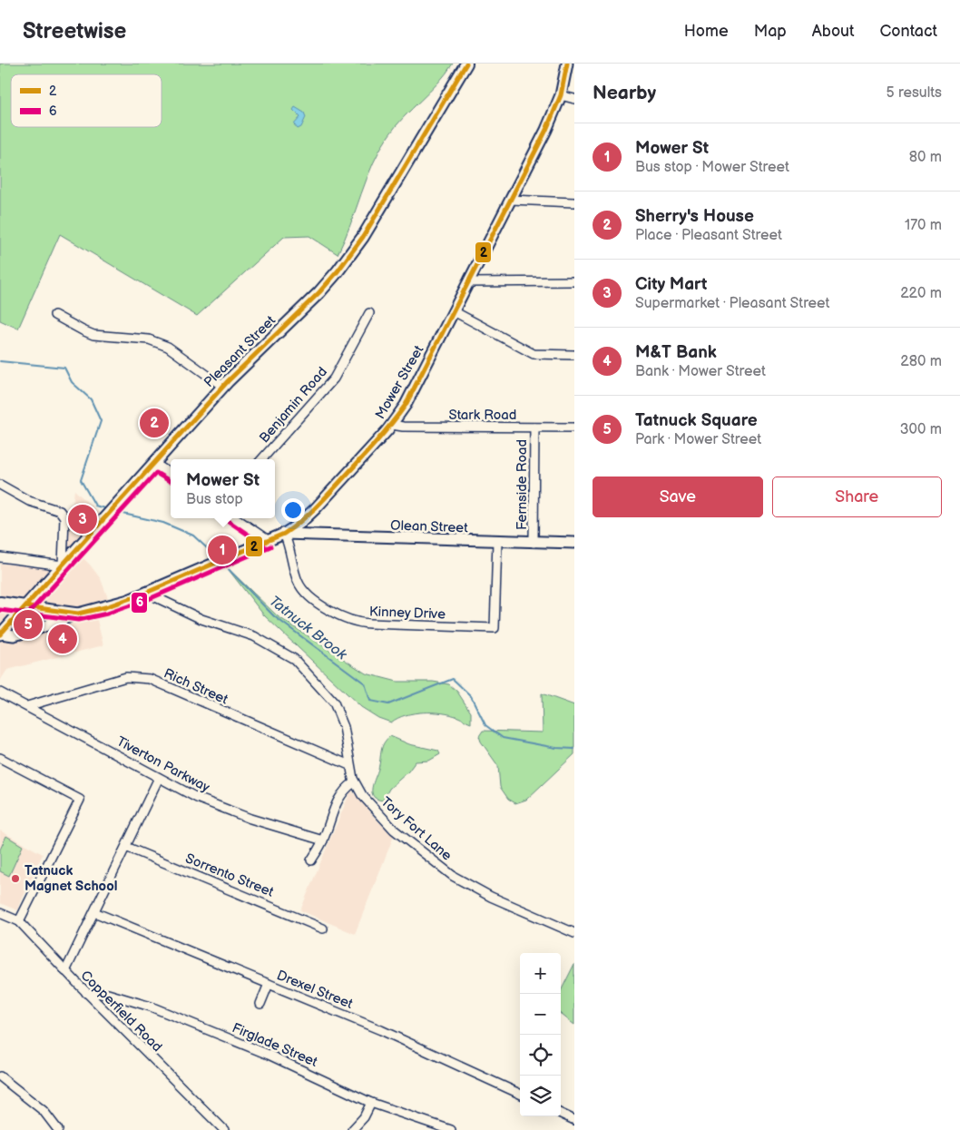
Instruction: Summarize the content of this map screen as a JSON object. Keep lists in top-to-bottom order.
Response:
{
  "streets": {
    "main road": ["Pleasant Street"],
    "street": [
      "Mower Street",
      "Benjamin Road",
      "Stark Road",
      "Fernside Road",
      "Olean Street",
      "Kinney Drive",
      "Rich Street",
      "Tiverton Parkway",
      "Tory Fort Lane",
      "Sorrento Street",
      "Drexel Street",
      "Copperfield Road",
      "Firglade Street"
    ]
  },
  "crossings": [
    ["Pleasant Street", "Mower Street"],
    ["Mower Street", "Stark Road"],
    ["Mower Street", "Olean Street"],
    ["Mower Street", "Kinney Drive"],
    ["Mower Street", "Tory Fort Lane"],
    ["Stark Road", "Fernside Road"],
    ["Fernside Road", "Olean Street"],
    ["Olean Street", "Kinney Drive"],
    ["Rich Street", "Tiverton Parkway"],
    ["Rich Street", "Tory Fort Lane"],
    ["Copperfield Road", "Firglade Street"]
  ],
  "water": ["Tatnuck Brook"],
  "places": ["Tatnuck Magnet School"],
  "lines": ["transit line 2", "transit line 6"],
  "legend": ["2", "6"],
  "page": {
    "header": "Streetwise",
    "nav": [
      "Home",
      "Map",
      "About",
      "Contact"
    ],
    "heading": ["Nearby", "5 results"],
    "list": [
      {
        "mark": "1",
        "name": "Mower St",
        "note": "Bus stop · Mower Street",
        "value": "80 m"
      },
      {
        "mark": "2",
        "name": "Sherry's House",
        "note": "Place · Pleasant Street",
        "value": "170 m"
      },
      {
        "mark": "3",
        "name": "City Mart",
        "note": "Supermarket · Pleasant Street",
        "value": "220 m"
      },
      {
        "mark": "4",
        "name": "M&T Bank",
        "note": "Bank · Mower Street",
        "value": "280 m"
      },
      {
        "mark": "5",
        "name": "Tatnuck Square",
        "note": "Park · Mower Street",
        "value": "300 m"
      }
    ],
    "pins": [
      "2",
      "3",
      "1",
      "5",
      "4"
    ],
    "popup": ["Mower St", "Bus stop"],
    "buttons": ["Save", "Share"],
    "map_buttons": ["+", "−"]
  }
}
